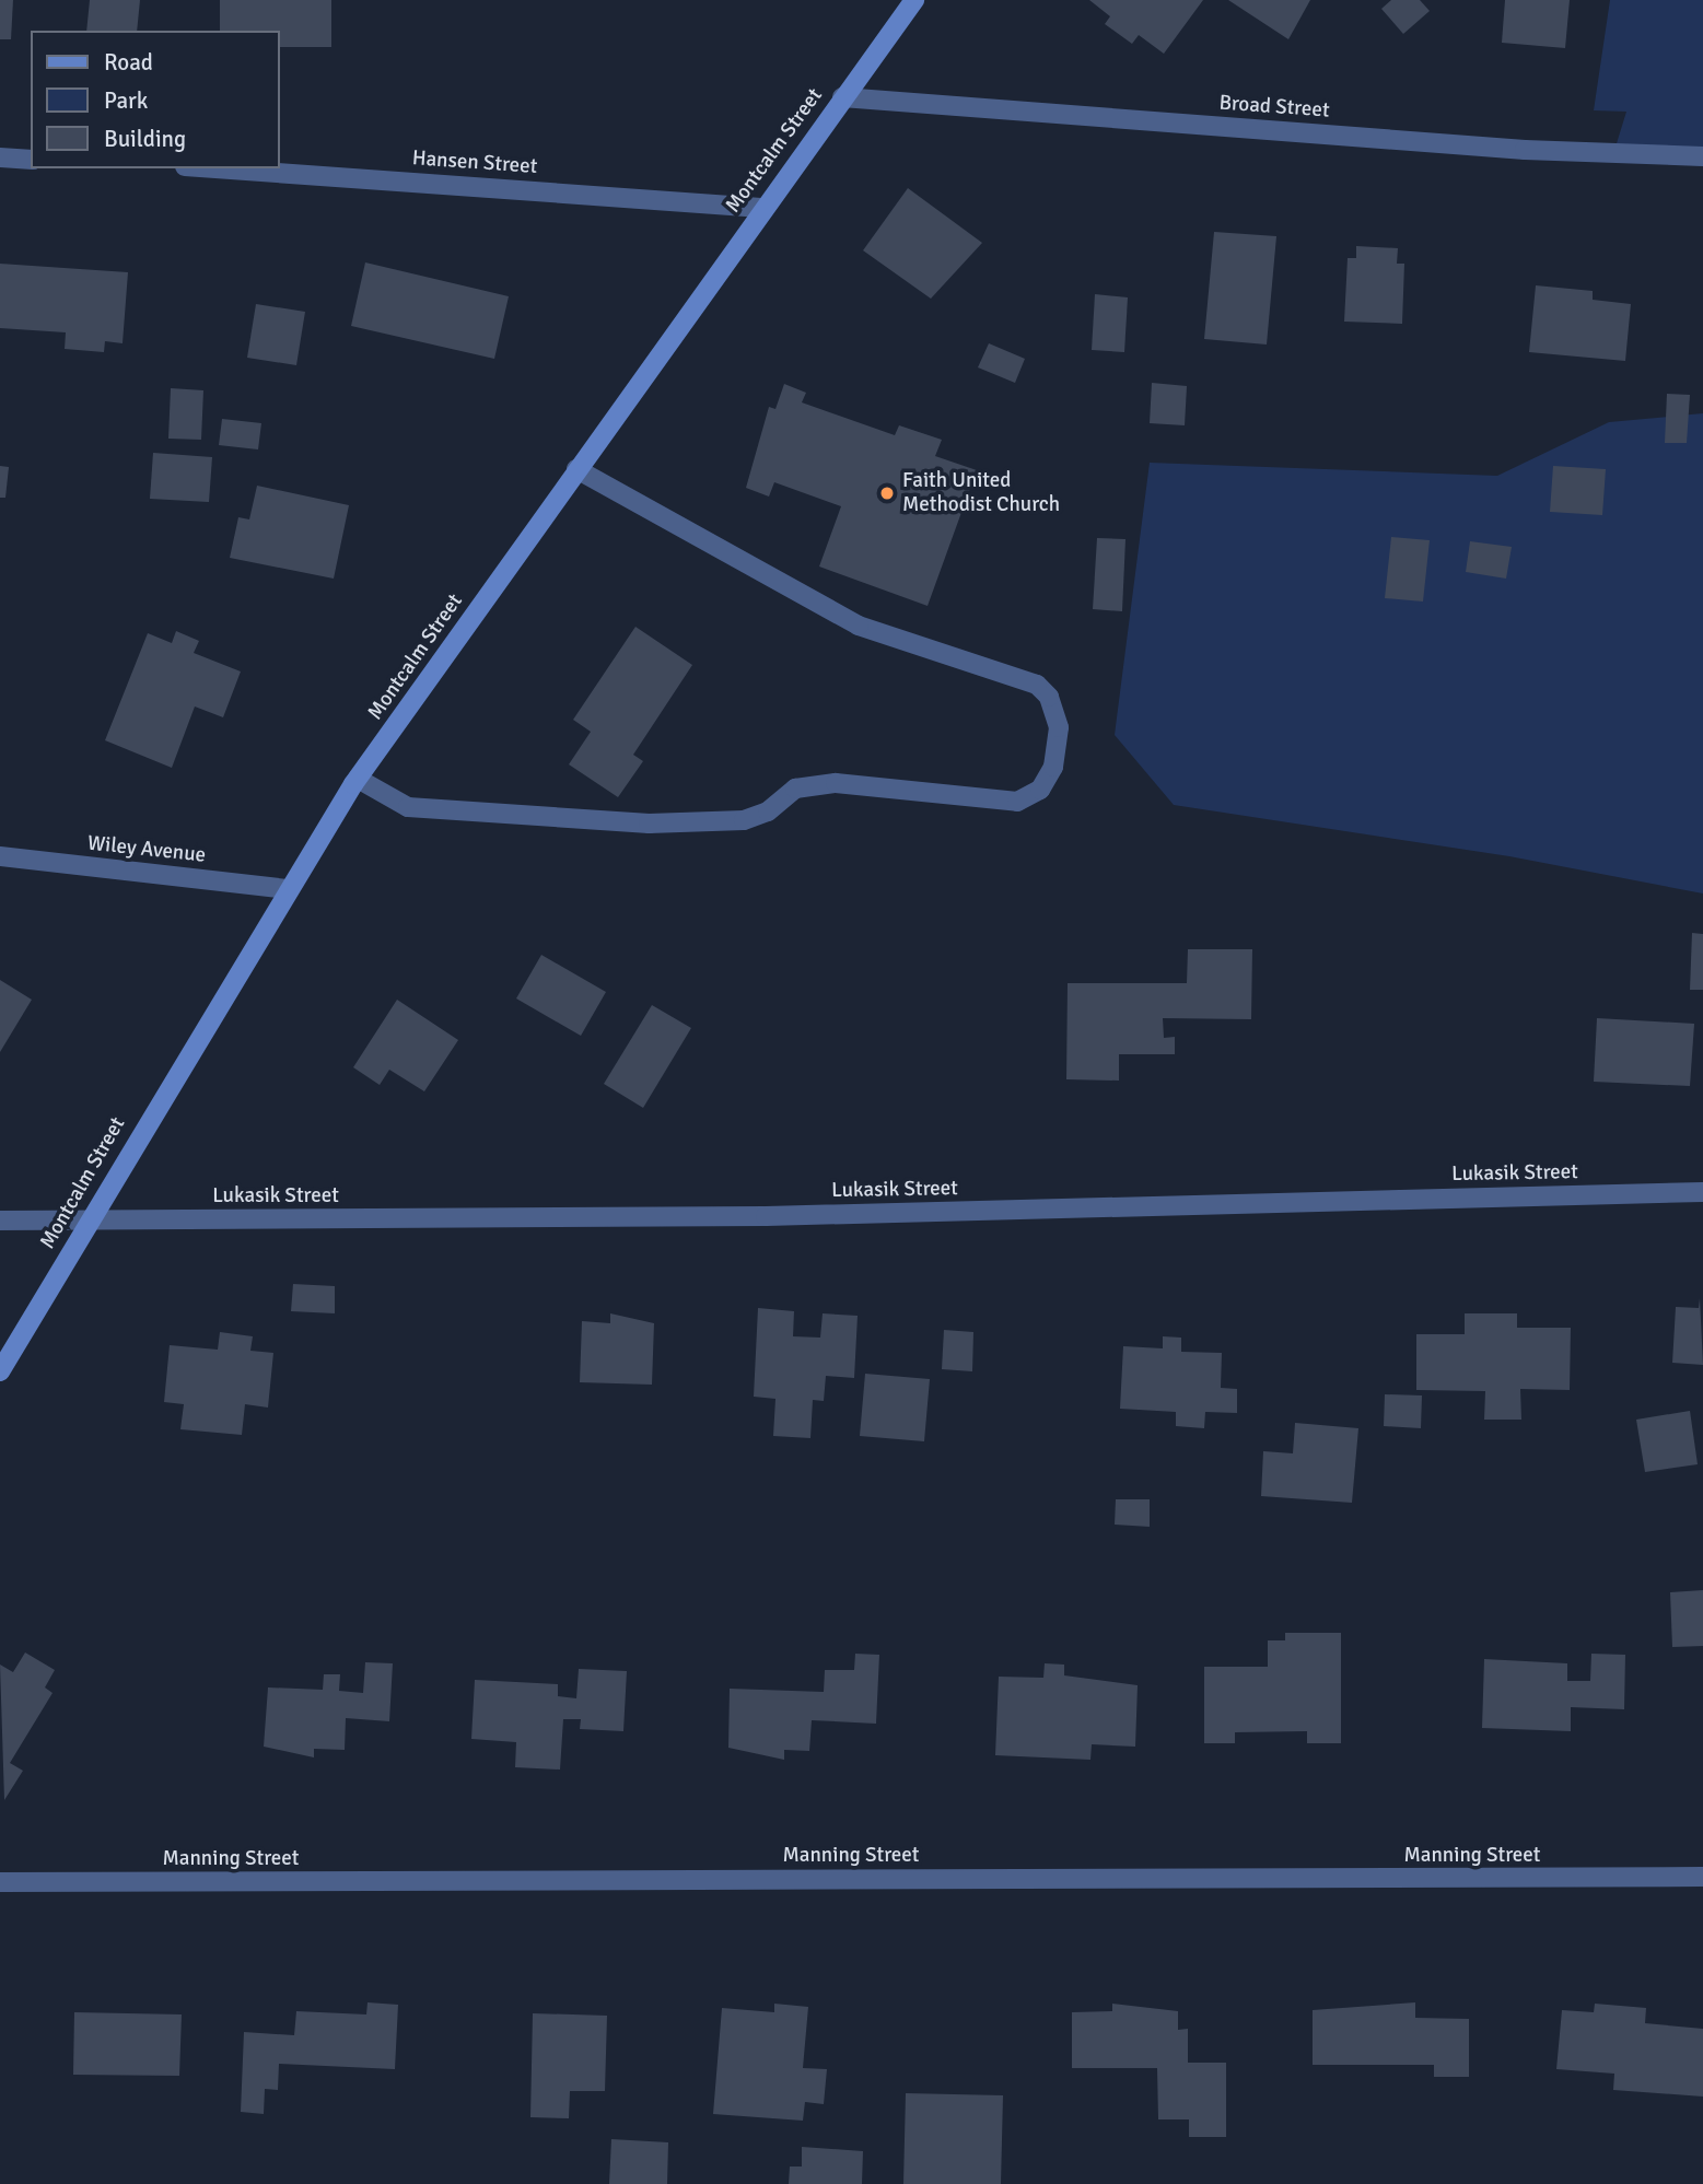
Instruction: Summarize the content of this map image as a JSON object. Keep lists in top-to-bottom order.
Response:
{
  "streets": {
    "main road": ["Montcalm Street"],
    "street": [
      "Broad Street",
      "Hansen Street",
      "Wiley Avenue",
      "Lukasik Street",
      "Manning Street"
    ]
  },
  "crossings": [
    ["Broad Street", "Montcalm Street"],
    ["Montcalm Street", "Hansen Street"],
    ["Montcalm Street", "Wiley Avenue"],
    ["Montcalm Street", "Lukasik Street"]
  ],
  "places": ["Faith United Methodist Church"],
  "legend": ["Road", "Park", "Building"]
}
